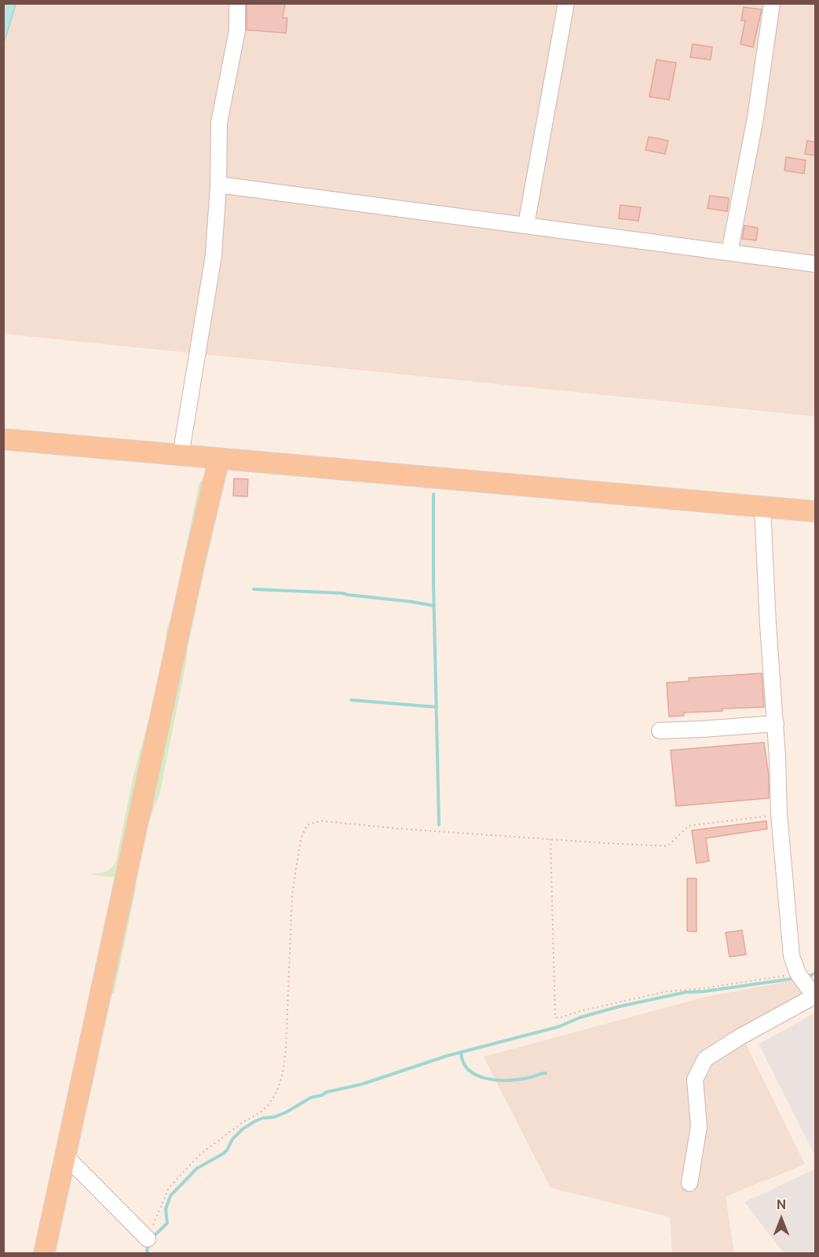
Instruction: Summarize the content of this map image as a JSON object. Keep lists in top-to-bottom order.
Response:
{
  "north": "top"
}
